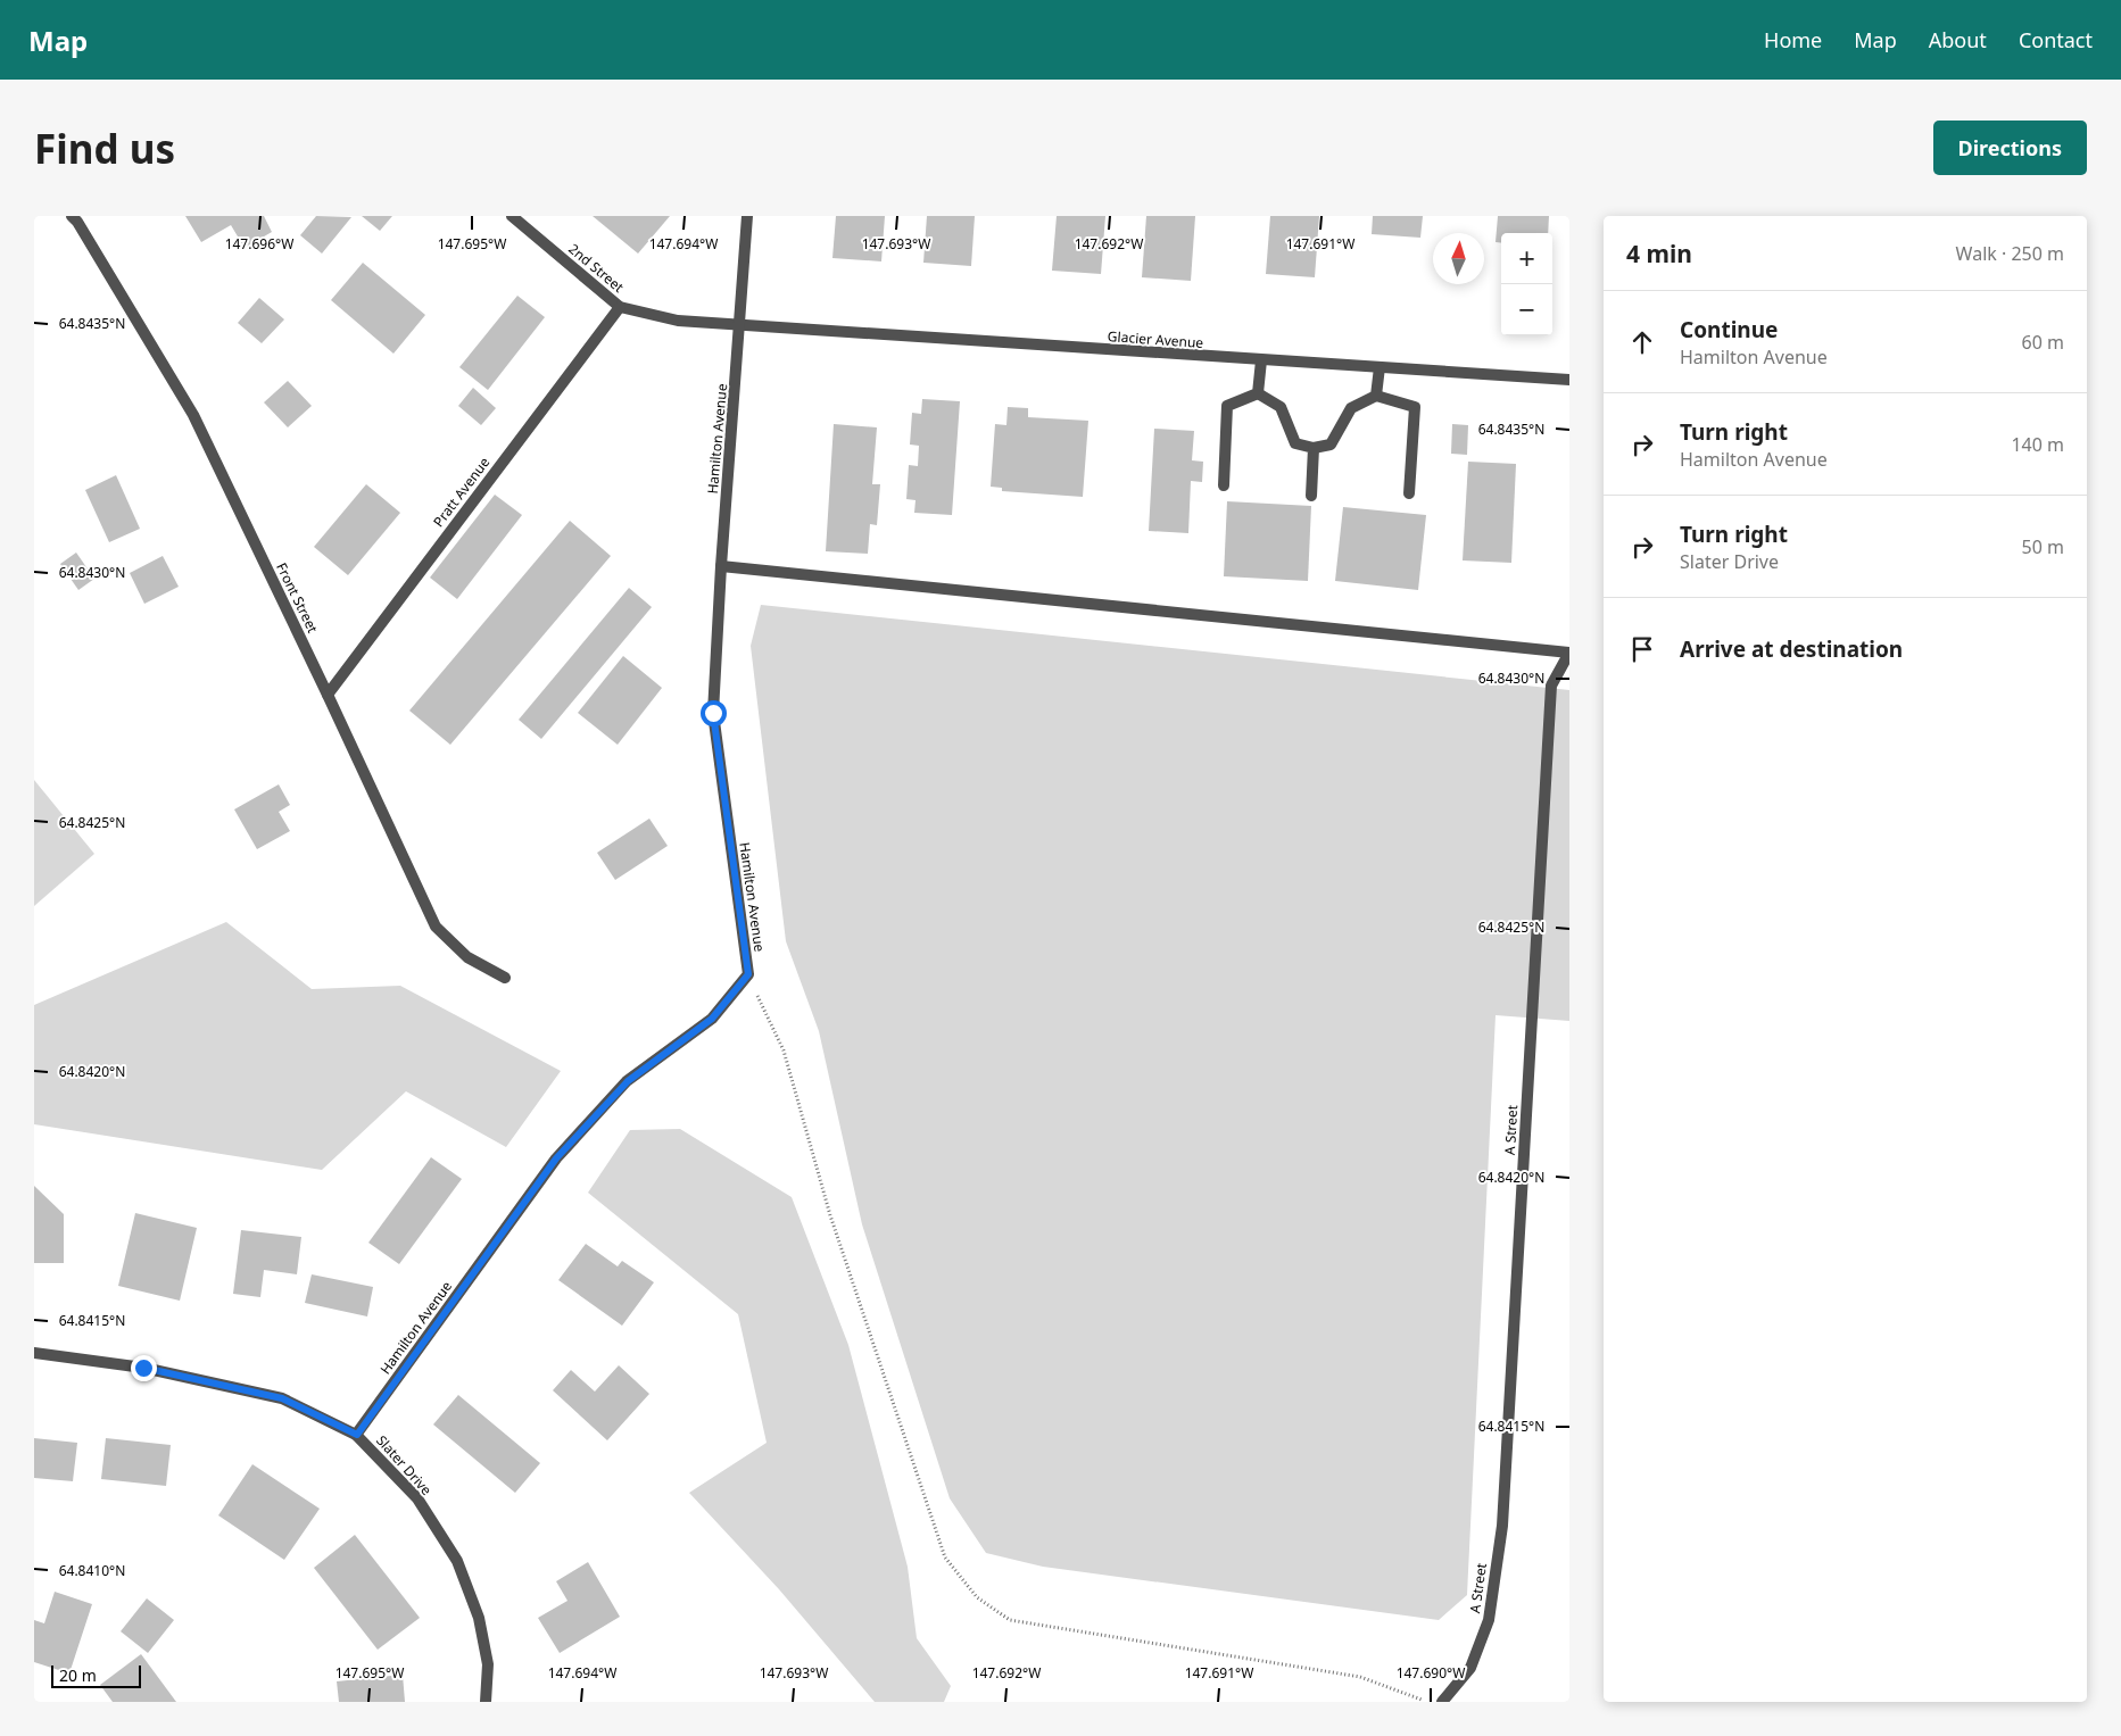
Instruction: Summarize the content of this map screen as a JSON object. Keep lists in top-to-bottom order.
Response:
{
  "streets": {
    "street": [
      "2nd Street",
      "Glacier Avenue",
      "Hamilton Avenue",
      "Pratt Avenue",
      "Front Street",
      "A Street",
      "Slater Drive"
    ]
  },
  "crossings": [
    ["2nd Street", "Glacier Avenue"],
    ["2nd Street", "Hamilton Avenue"],
    ["2nd Street", "Pratt Avenue"],
    ["Glacier Avenue", "Hamilton Avenue"],
    ["Hamilton Avenue", "Slater Drive"],
    ["Pratt Avenue", "Front Street"]
  ],
  "scale_bar": "20 m",
  "north": "top",
  "page": {
    "header": "Map",
    "nav": [
      "Home",
      "Map",
      "About",
      "Contact"
    ],
    "buttons": "Directions",
    "title": "Find us",
    "heading": ["4 min", "Walk · 250 m"],
    "map_buttons": ["+", "−"],
    "list": [
      ["Continue", "Hamilton Avenue", "60 m"],
      ["Turn right", "Hamilton Avenue", "140 m"],
      ["Turn right", "Slater Drive", "50 m"],
      "Arrive at destination"
    ],
    "scale": "20 m"
  },
  "coordinates": [
    "147.696°W",
    "147.695°W",
    "147.694°W",
    "147.693°W",
    "147.692°W",
    "147.691°W",
    "64.8435°N",
    "64.8430°N",
    "64.8425°N",
    "64.8420°N",
    "64.8415°N",
    "64.8410°N",
    "147.690°W"
  ]
}
